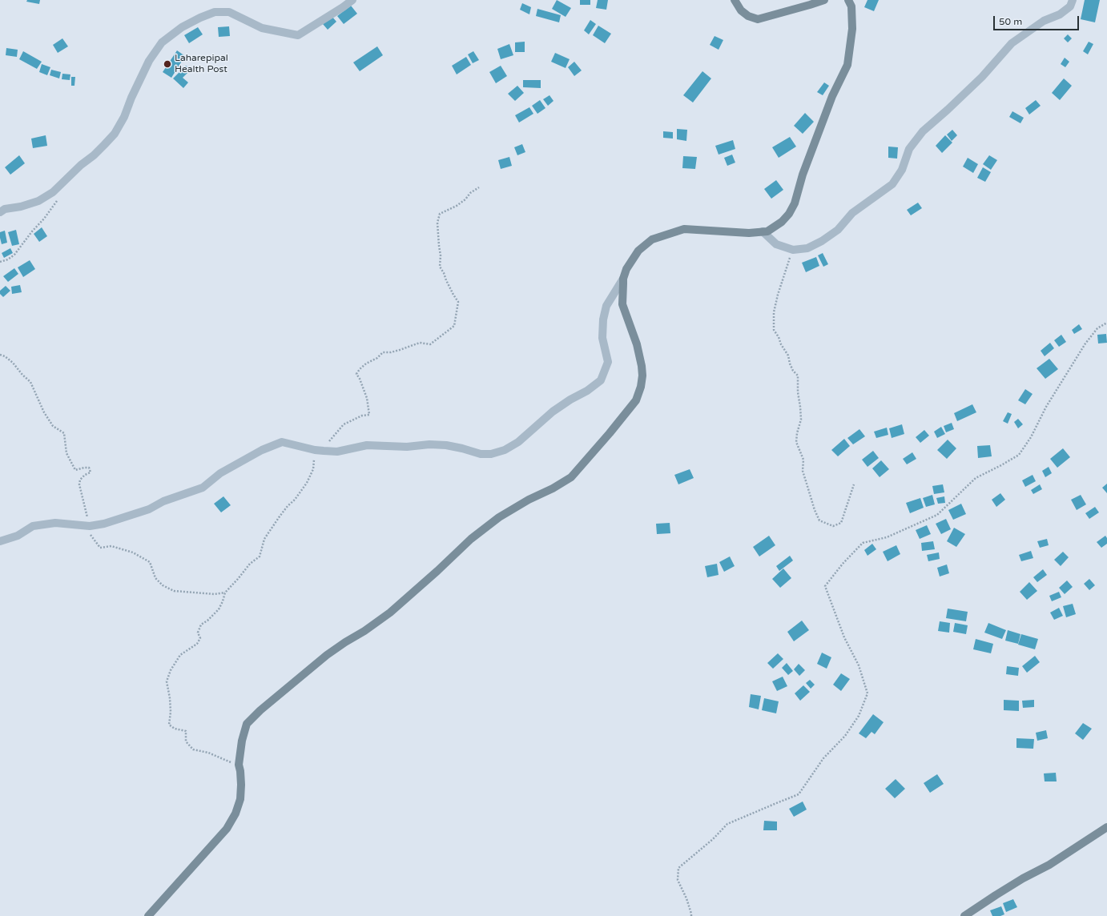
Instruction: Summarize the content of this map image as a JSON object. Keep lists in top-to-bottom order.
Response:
{
  "places": ["Laharepipal Health Post"],
  "scale_bar": "50 m"
}
